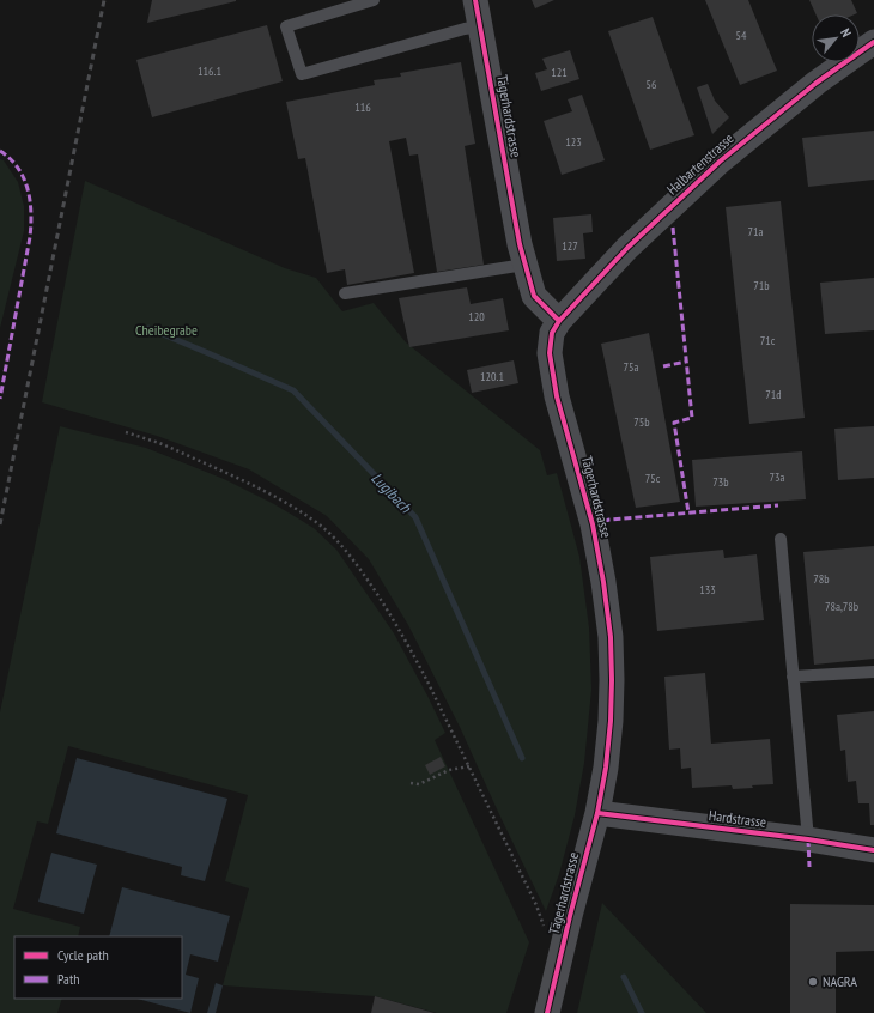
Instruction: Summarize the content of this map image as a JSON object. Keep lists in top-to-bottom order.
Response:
{
  "streets": {
    "street": ["Tägerhardstrasse", "Halbartenstrasse", "Hardstrasse"]
  },
  "crossings": [
    ["Tägerhardstrasse", "Halbartenstrasse"],
    ["Tägerhardstrasse", "Hardstrasse"]
  ],
  "water": ["Lugibach"],
  "parks": ["Cheibegrabe"],
  "places": ["NAGRA"],
  "house_numbers": [
    "54",
    "116.1",
    "121",
    "56",
    "116",
    "123",
    "71a",
    "127",
    "71b",
    "120",
    "71c",
    "75a",
    "120.1",
    "71d",
    "75b",
    "73a",
    "75c",
    "73b",
    "78b",
    "133",
    "78a,78b"
  ],
  "legend": ["Cycle path", "Path"],
  "north": "top right"
}
